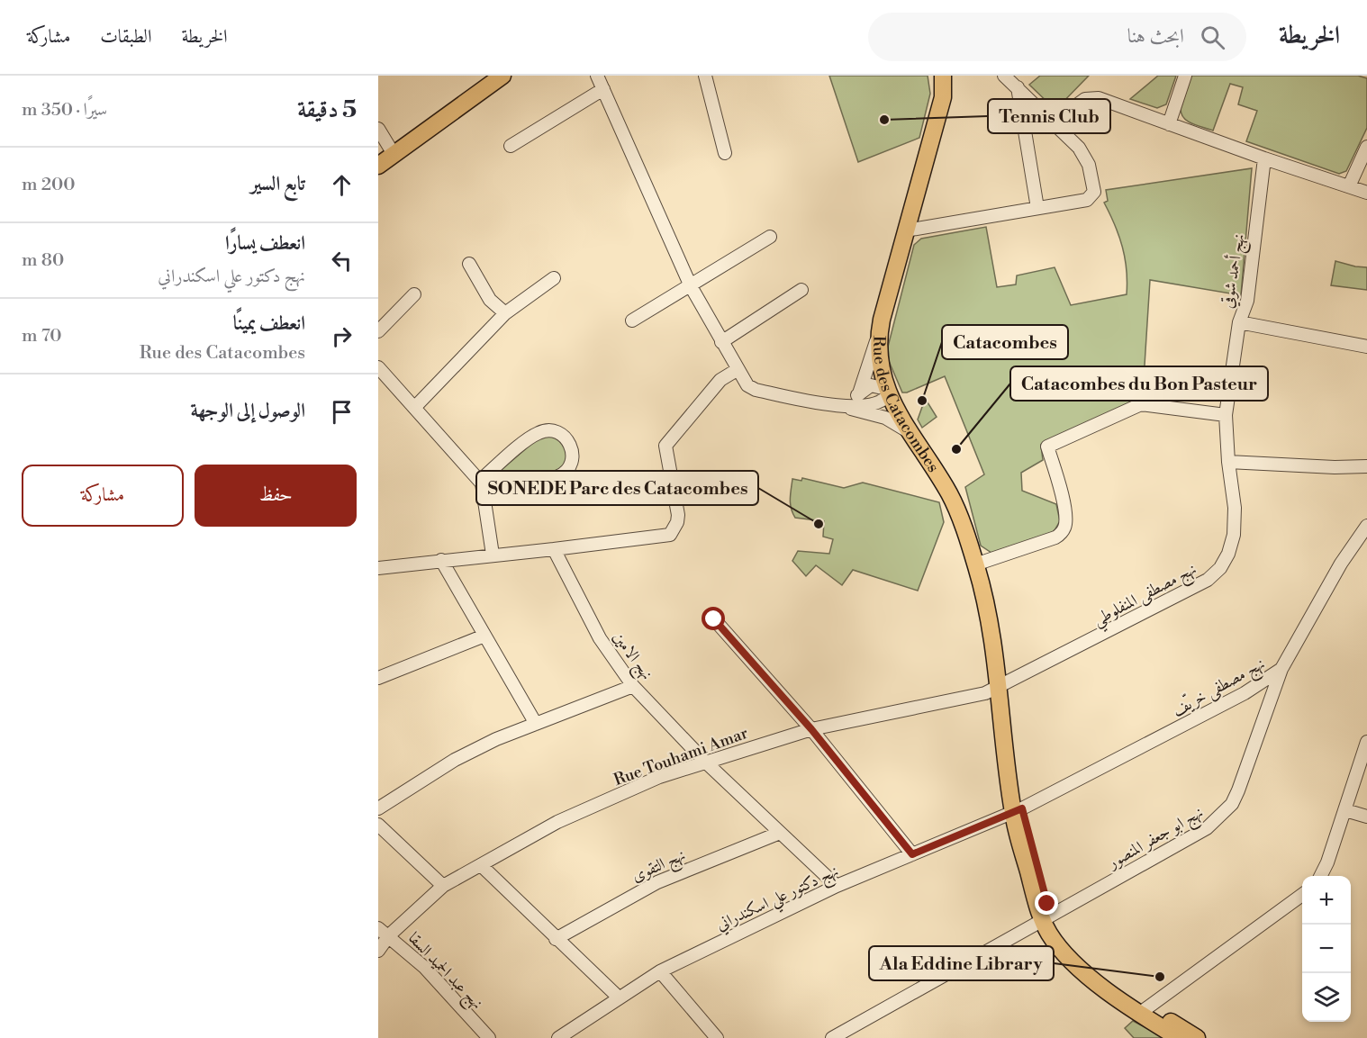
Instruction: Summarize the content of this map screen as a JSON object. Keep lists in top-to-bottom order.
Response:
{
  "streets": {
    "main road": ["Rue des Catacombes"],
    "street": [
      "نهج أحمد شوقي",
      "نهج مصطفى المنفلوطي",
      "نهج الامين",
      "نهج مصطفى خريّف",
      "Rue Touhami Amar",
      "نهج ابو جعفر المنصور",
      "نهج التقوى",
      "نهج دكتور علي اسكندراني",
      "نهج عبد الحميد السقا"
    ]
  },
  "crossings": [
    ["نهج أحمد شوقي", "نهج مصطفى المنفلوطي"],
    ["Rue des Catacombes", "نهج مصطفى المنفلوطي"],
    ["Rue des Catacombes", "نهج مصطفى خريّف"],
    ["Rue des Catacombes", "Rue Touhami Amar"],
    ["Rue des Catacombes", "نهج ابو جعفر المنصور"],
    ["Rue des Catacombes", "نهج دكتور علي اسكندراني"],
    ["نهج مصطفى المنفلوطي", "Rue Touhami Amar"],
    ["نهج الامين", "Rue Touhami Amar"],
    ["نهج الامين", "نهج التقوى"],
    ["نهج الامين", "نهج دكتور علي اسكندراني"],
    ["نهج مصطفى خريّف", "نهج ابو جعفر المنصور"],
    ["نهج مصطفى خريّف", "نهج دكتور علي اسكندراني"],
    ["Rue Touhami Amar", "نهج عبد الحميد السقا"]
  ],
  "places": [
    "Tennis Club",
    "Catacombes",
    "Catacombes du Bon Pasteur",
    "SONEDE Parc des Catacombes",
    "Ala Eddine Library"
  ],
  "page": {
    "header": "الخريطة",
    "search": "ابحث هنا",
    "nav": ["الخريطة", "الطبقات", "مشاركة"],
    "heading": ["5 دقيقة", "سيرًا · 350 m"],
    "list": [
      ["تابع السير", "200 m"],
      ["انعطف يسارًا", "نهج دكتور علي اسكندراني", "80 m"],
      ["انعطف يمينًا", "Rue des Catacombes", "70 m"],
      "الوصول إلى الوجهة"
    ],
    "buttons": ["حفظ", "مشاركة"],
    "map_buttons": ["+", "−"]
  }
}
